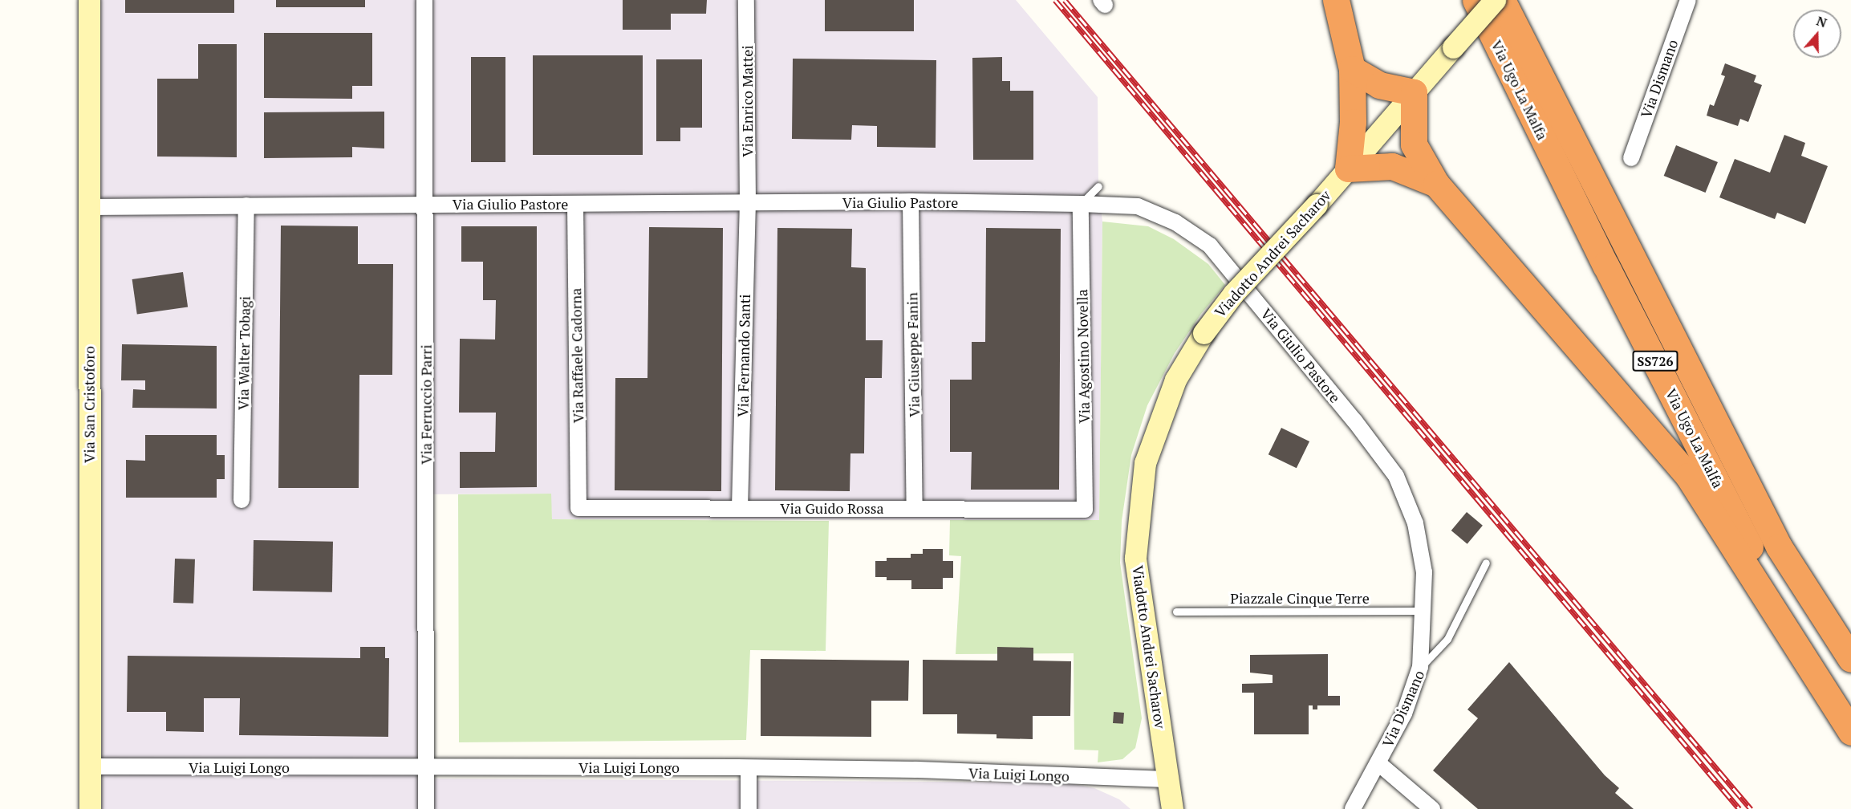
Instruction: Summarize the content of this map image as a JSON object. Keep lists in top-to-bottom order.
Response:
{
  "streets": {
    "highway": ["Via Ugo La Malfa", "SS726"],
    "main road": ["Viadotto Andrei Sacharov", "Via San Cristoforo"],
    "street": [
      "Via Dismano",
      "Via Enrico Mattei",
      "Via Giulio Pastore",
      "Via Walter Tobagi",
      "Via Giuseppe Fanin",
      "Via Raffaele Cadorna",
      "Via Fernando Santi",
      "Via Agostino Novella",
      "Via Ferruccio Parri",
      "Via Guido Rossa",
      "Via Luigi Longo"
    ],
    "lane": ["Piazzale Cinque Terre"]
  },
  "crossings": [
    ["Via Dismano", "Via Giulio Pastore"],
    ["Via Enrico Mattei", "Via Giulio Pastore"],
    ["Via Enrico Mattei", "Via Fernando Santi"],
    ["Via Giulio Pastore", "Via Walter Tobagi"],
    ["Via Giulio Pastore", "Via Giuseppe Fanin"],
    ["Via Giulio Pastore", "Via Raffaele Cadorna"],
    ["Via Giulio Pastore", "Via Fernando Santi"],
    ["Via Giulio Pastore", "Via Agostino Novella"],
    ["Via Giulio Pastore", "Via San Cristoforo"],
    ["Via Giulio Pastore", "Via Ferruccio Parri"],
    ["Via Giulio Pastore", "Piazzale Cinque Terre"],
    ["Viadotto Andrei Sacharov", "Via Luigi Longo"],
    ["Via Giuseppe Fanin", "Via Guido Rossa"],
    ["Via Raffaele Cadorna", "Via Guido Rossa"],
    ["Via Fernando Santi", "Via Guido Rossa"],
    ["Via Agostino Novella", "Via Guido Rossa"],
    ["Via San Cristoforo", "Via Luigi Longo"],
    ["Via Ferruccio Parri", "Via Luigi Longo"]
  ],
  "north": "top"
}
